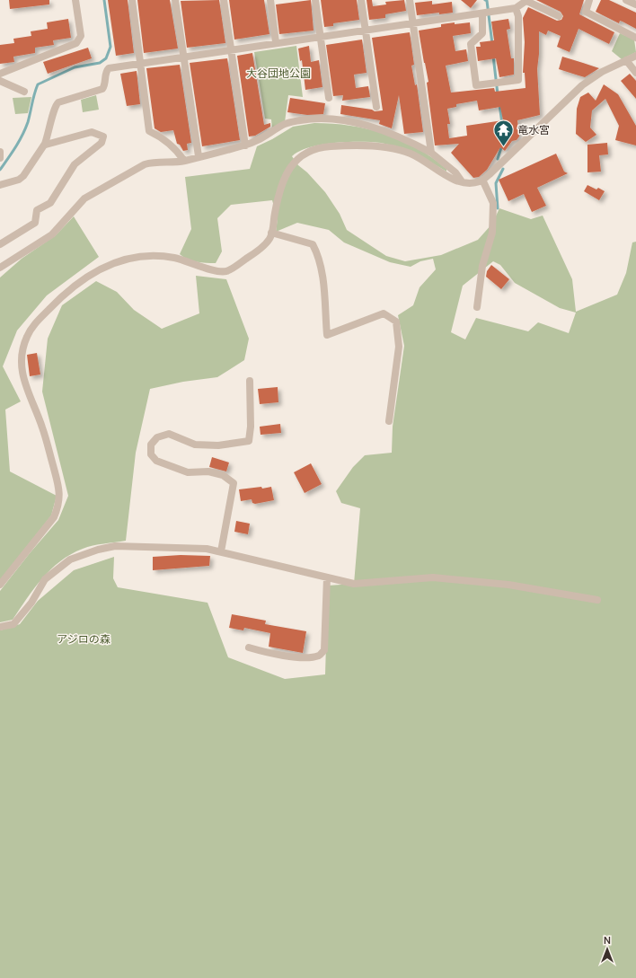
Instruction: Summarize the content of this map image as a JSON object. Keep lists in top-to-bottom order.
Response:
{
  "parks": ["大谷団地公園", "アジロの森"],
  "places": {
    "temple": ["竜水宮"]
  },
  "north": "top"
}
